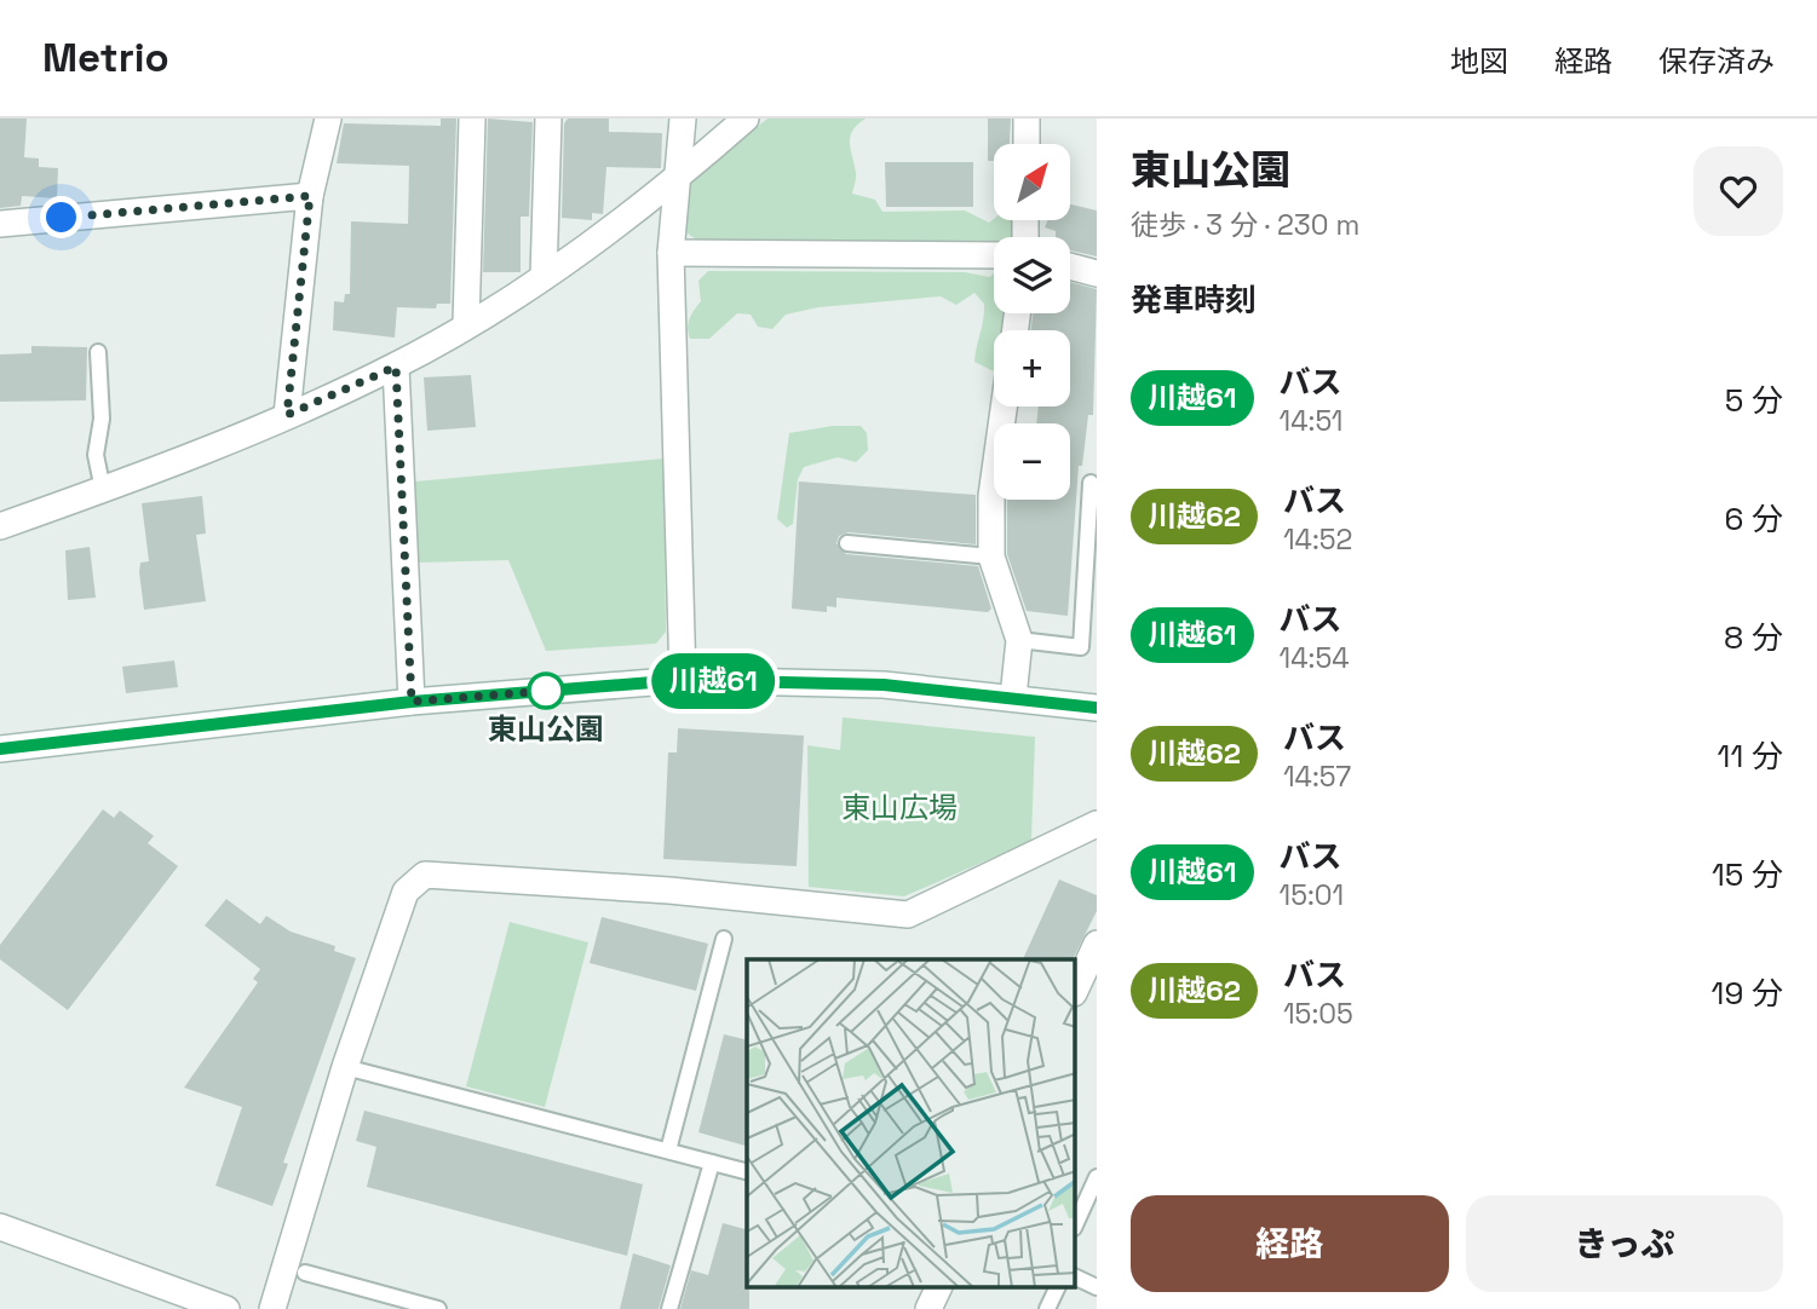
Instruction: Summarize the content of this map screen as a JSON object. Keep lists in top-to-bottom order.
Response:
{
  "parks": ["東山広場"],
  "places": ["東山公園"],
  "lines": ["bus line 川越61"],
  "north": "top right",
  "page": {
    "header": "Metrio",
    "nav": ["地図", "経路", "保存済み"],
    "on_map": "川越61",
    "heading": [
      ["東山公園", "徒歩 · 3 分 · 230 m"],
      "発車時刻"
    ],
    "map_buttons": ["+", "−"],
    "list": [
      {
        "mark": "川越61",
        "name": "バス",
        "note": "14:51",
        "value": "5 分"
      },
      {
        "mark": "川越62",
        "name": "バス",
        "note": "14:52",
        "value": "6 分"
      },
      {
        "mark": "川越61",
        "name": "バス",
        "note": "14:54",
        "value": "8 分"
      },
      {
        "mark": "川越62",
        "name": "バス",
        "note": "14:57",
        "value": "11 分"
      },
      {
        "mark": "川越61",
        "name": "バス",
        "note": "15:01",
        "value": "15 分"
      },
      {
        "mark": "川越62",
        "name": "バス",
        "note": "15:05",
        "value": "19 分"
      }
    ],
    "buttons": ["経路", "きっぷ"]
  }
}
